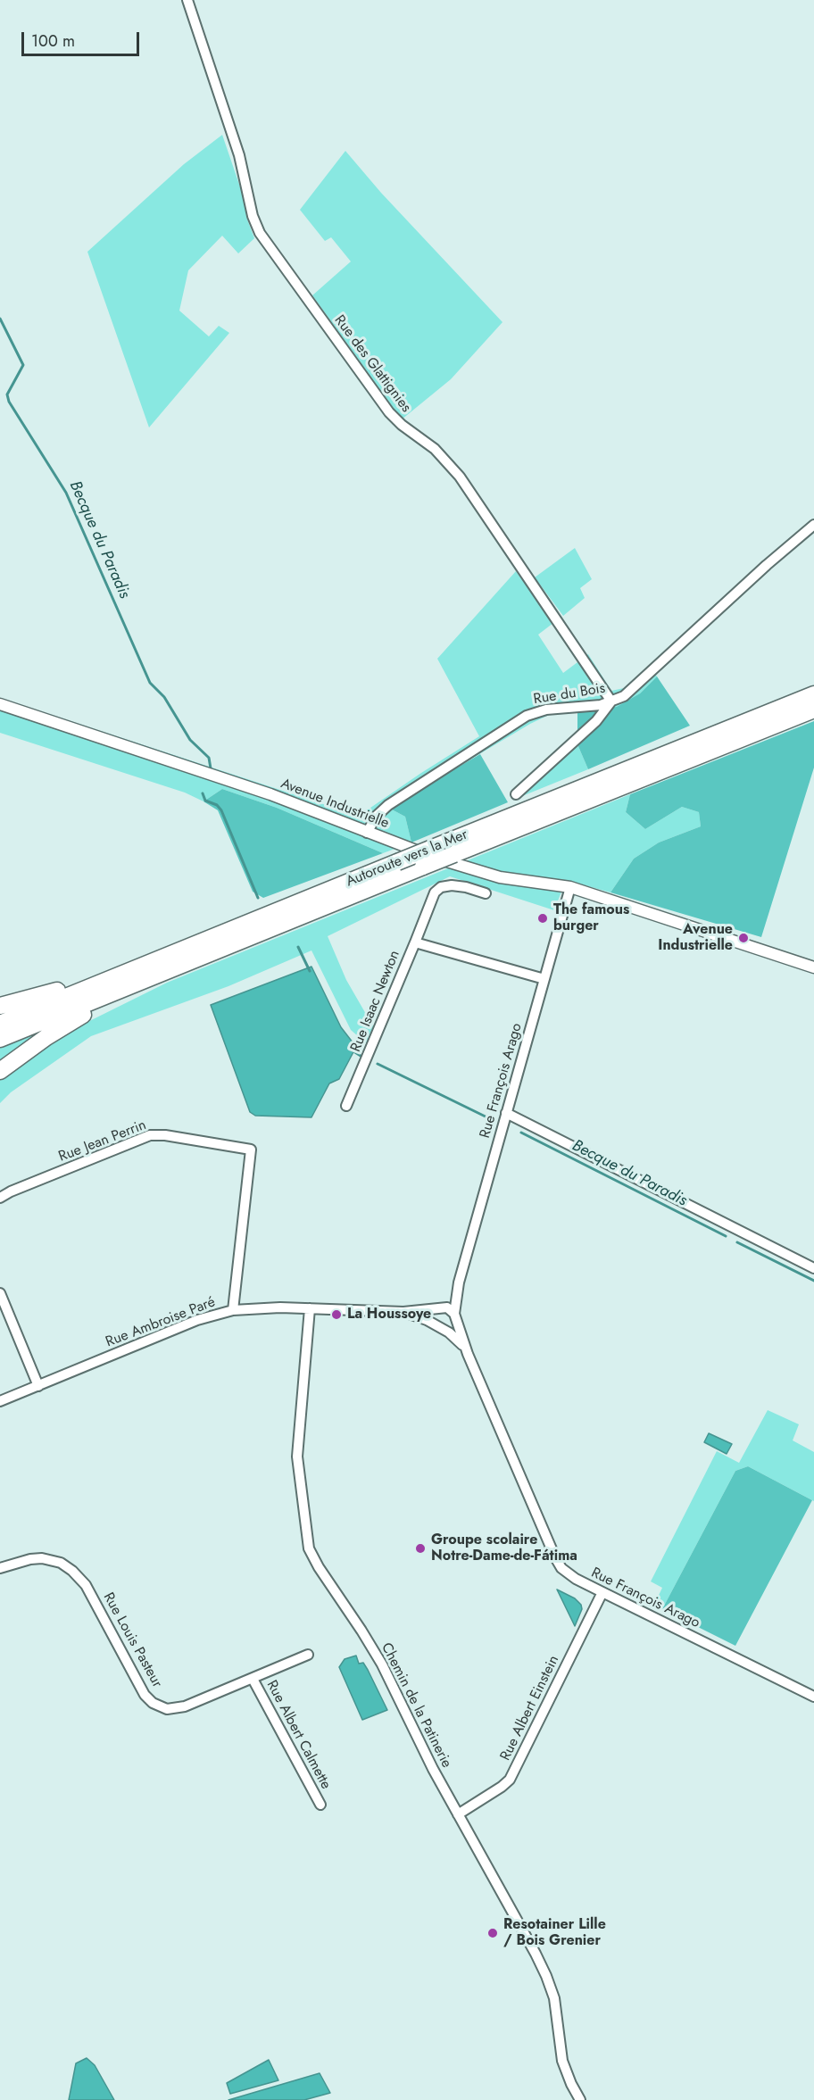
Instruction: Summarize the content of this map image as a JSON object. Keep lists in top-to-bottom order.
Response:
{
  "streets": {
    "highway": ["Autoroute vers la Mer"],
    "street": [
      "Rue des Glattignies",
      "Rue du Bois",
      "Avenue Industrielle",
      "Rue Isaac Newton",
      "Rue François Arago",
      "Rue Jean Perrin",
      "Rue Ambroise Paré",
      "Rue Louis Pasteur",
      "Chemin de la Patinerie",
      "Rue Albert Einstein",
      "Rue Albert Calmette"
    ]
  },
  "crossings": [
    ["Rue des Glattignies", "Rue du Bois"],
    ["Rue du Bois", "Avenue Industrielle"],
    ["Avenue Industrielle", "Rue François Arago"],
    ["Rue Isaac Newton", "Rue François Arago"],
    ["Rue François Arago", "Rue Ambroise Paré"],
    ["Rue François Arago", "Rue Albert Einstein"],
    ["Rue Jean Perrin", "Rue Ambroise Paré"],
    ["Rue Ambroise Paré", "Chemin de la Patinerie"],
    ["Rue Louis Pasteur", "Rue Albert Calmette"],
    ["Chemin de la Patinerie", "Rue Albert Einstein"]
  ],
  "water": ["Becque du Paradis"],
  "places": [
    "The famous burger",
    "Avenue Industrielle",
    "La Houssoye",
    "Groupe scolaire Notre-Dame-de-Fátima",
    "Resotainer Lille / Bois Grenier"
  ],
  "scale_bar": "100 m"
}
